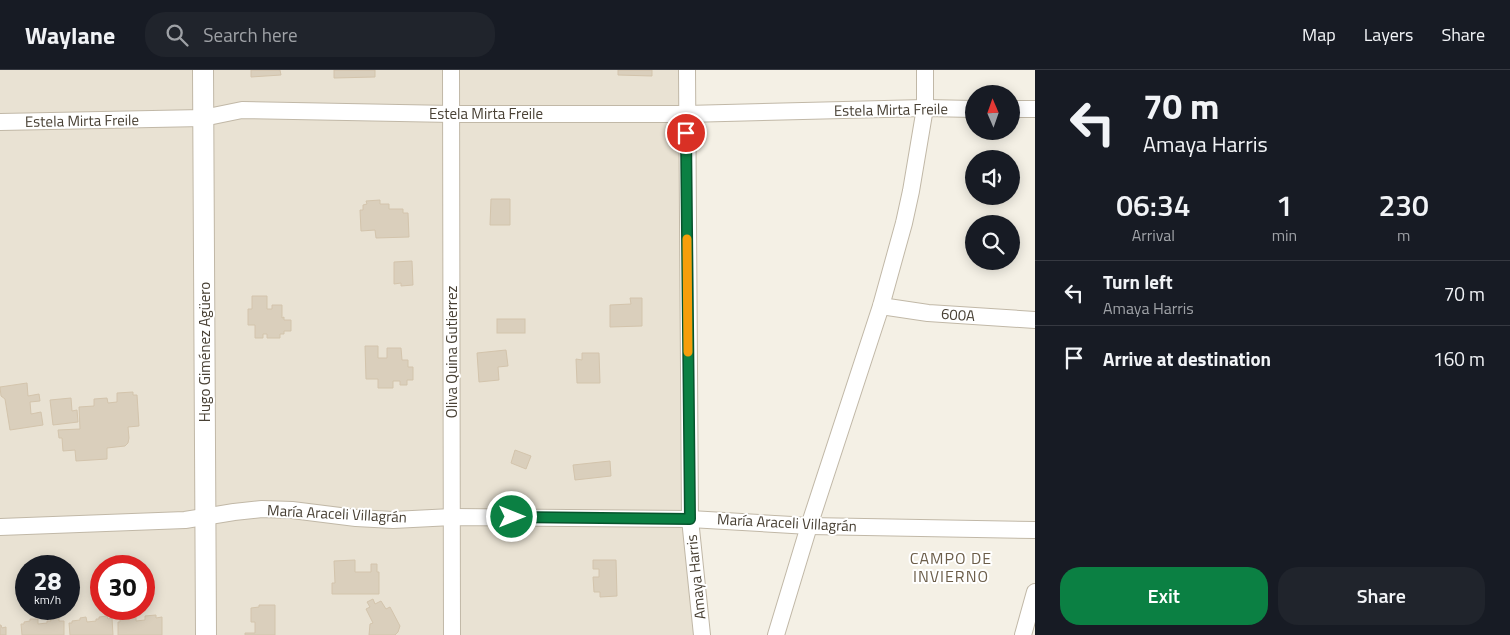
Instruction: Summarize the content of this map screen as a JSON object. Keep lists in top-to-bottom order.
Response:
{
  "streets": {
    "street": [
      "Estela Mirta Freile",
      "600A",
      "Hugo Giménez Agüero",
      "Oliva Quina Gutierrez",
      "María Araceli Villagrán",
      "Amaya Harris"
    ]
  },
  "crossings": [
    ["Estela Mirta Freile", "Hugo Giménez Agüero"],
    ["Estela Mirta Freile", "Oliva Quina Gutierrez"],
    ["Estela Mirta Freile", "Amaya Harris"],
    ["Hugo Giménez Agüero", "María Araceli Villagrán"],
    ["Oliva Quina Gutierrez", "María Araceli Villagrán"],
    ["María Araceli Villagrán", "Amaya Harris"]
  ],
  "districts": ["CAMPO DE INVIERNO"],
  "north": "top",
  "page": {
    "header": "Waylane",
    "search": "Search here",
    "nav": ["Map", "Layers", "Share"],
    "turn": ["70 m", "Amaya Harris"],
    "eta": [
      "06:34",
      "Arrival",
      "1",
      "min",
      "230",
      "m"
    ],
    "list": [
      {
        "name": "Turn left",
        "note": "Amaya Harris",
        "value": "70 m"
      },
      {
        "name": "Arrive at destination",
        "value": "160 m"
      }
    ],
    "speed": "28 km/h",
    "limit": "30",
    "buttons": ["Exit", "Share"]
  }
}
